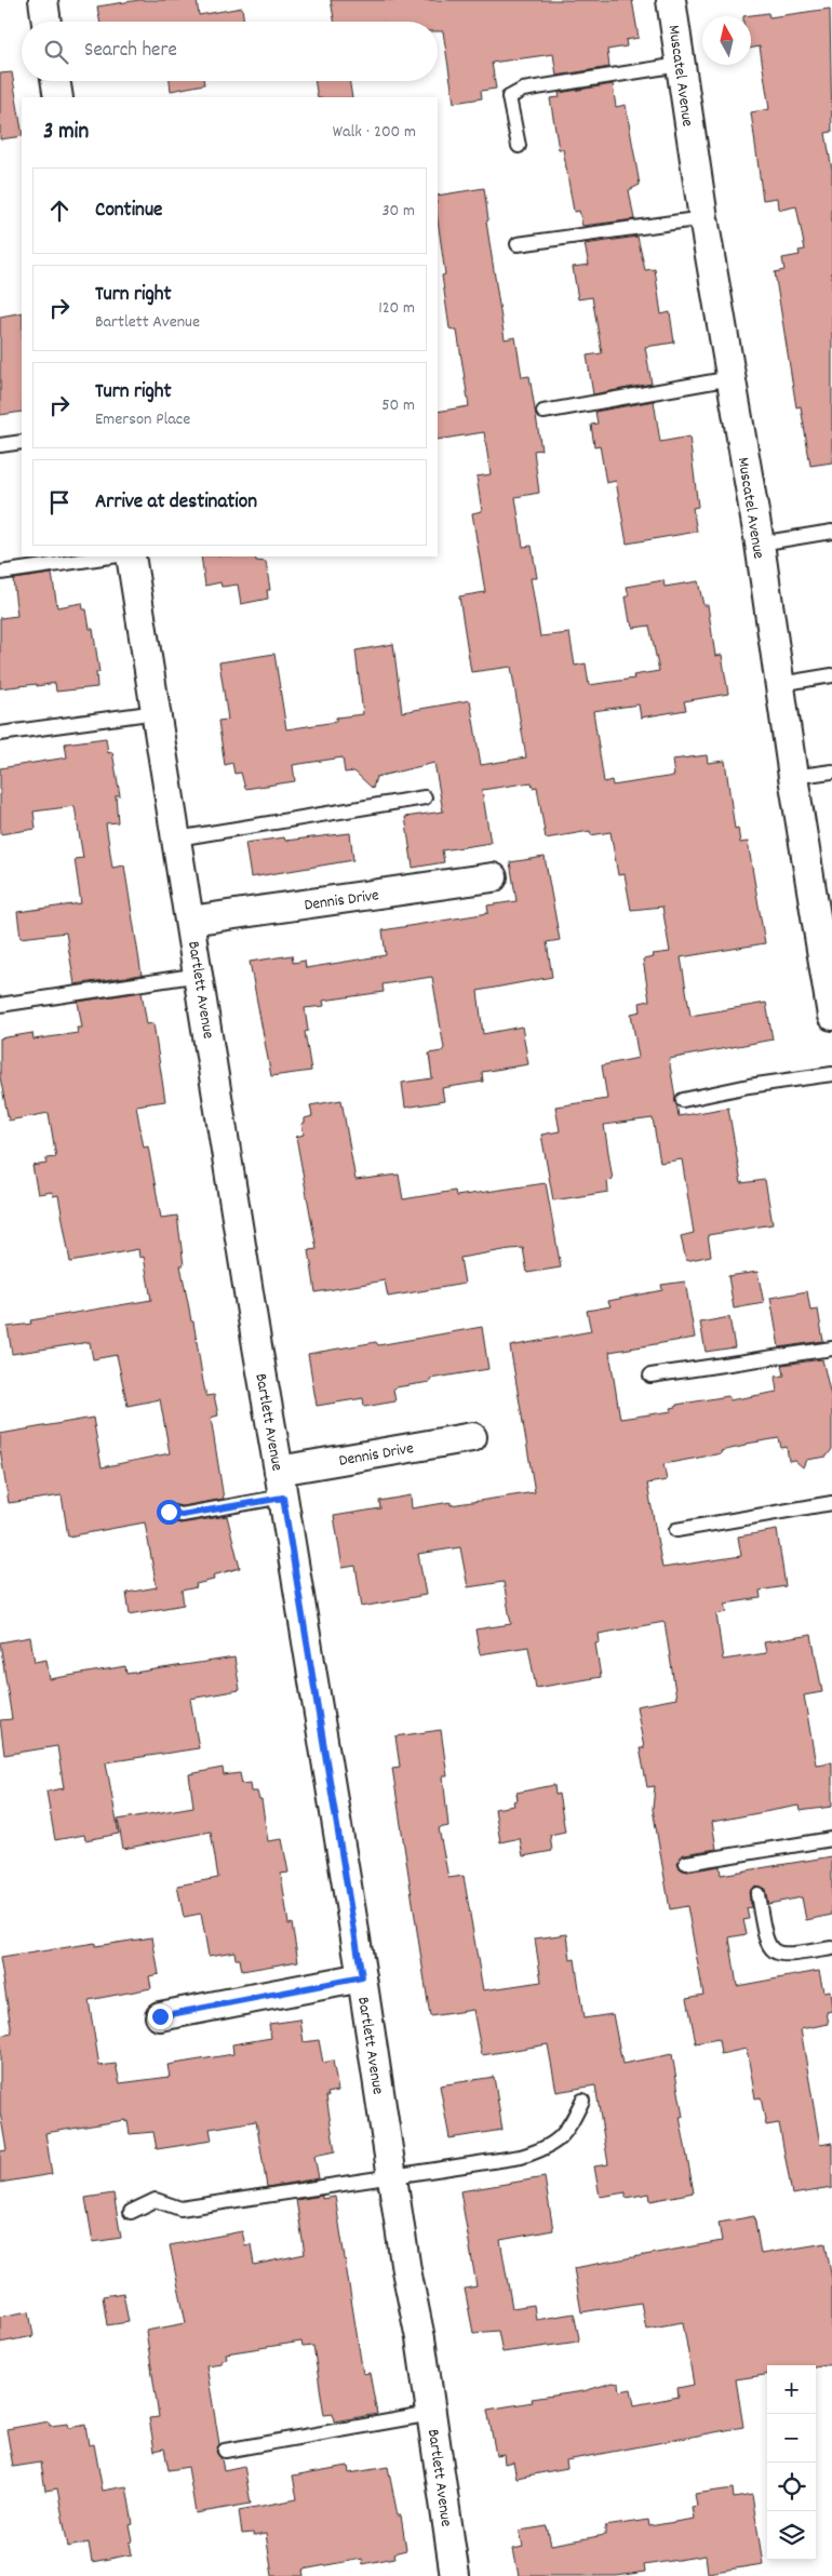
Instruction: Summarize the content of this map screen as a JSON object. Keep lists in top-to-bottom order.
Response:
{
  "streets": {
    "street": ["Muscatel Avenue", "Dennis Drive", "Bartlett Avenue"]
  },
  "crossings": [
    ["Dennis Drive", "Bartlett Avenue"]
  ],
  "north": "top",
  "page": {
    "search": "Search here",
    "heading": ["3 min", "Walk · 200 m"],
    "list": [
      ["Continue", "30 m"],
      ["Turn right", "Bartlett Avenue", "120 m"],
      ["Turn right", "Emerson Place", "50 m"],
      "Arrive at destination"
    ],
    "map_buttons": ["+", "−"]
  }
}
